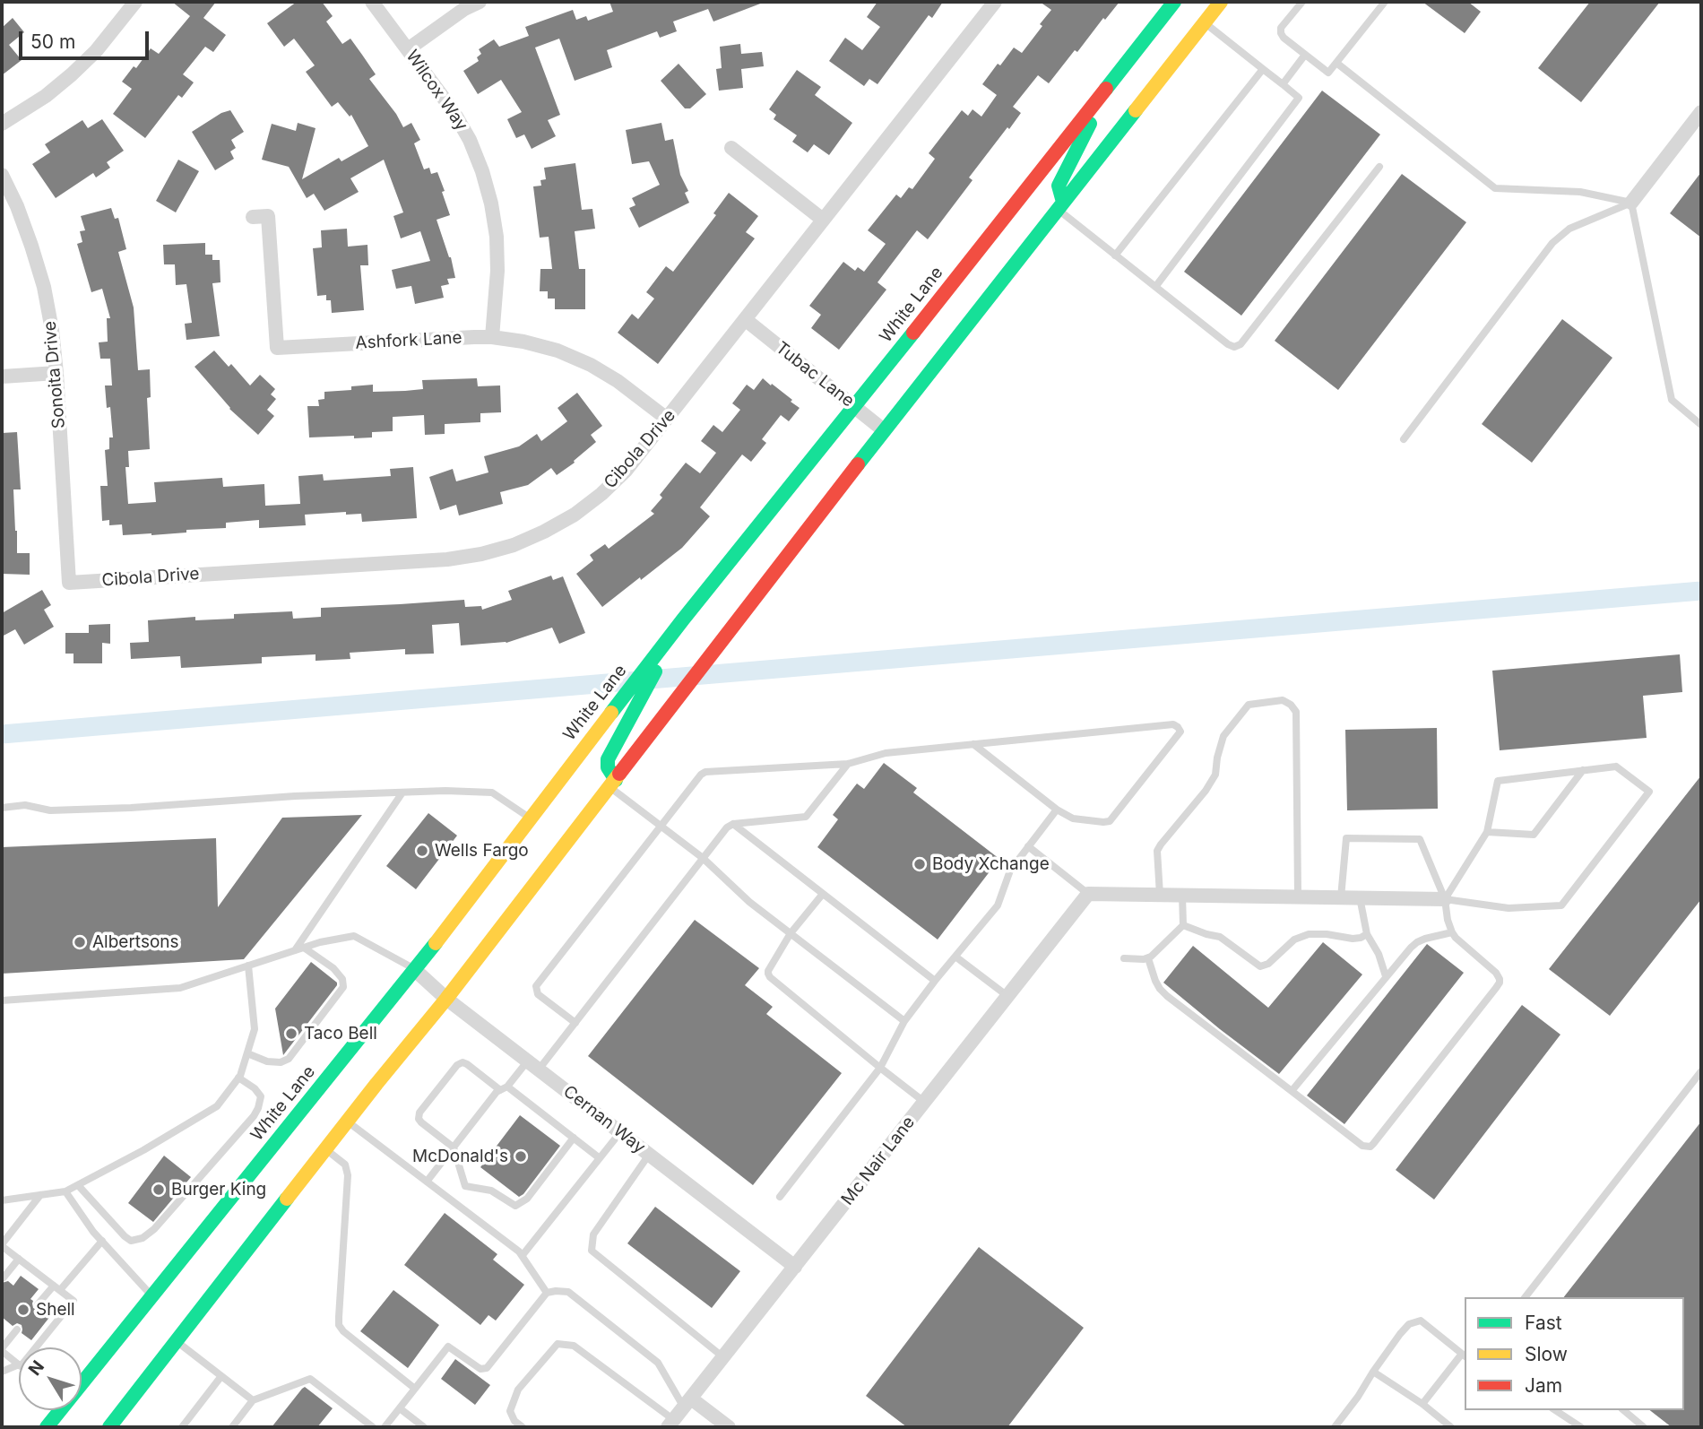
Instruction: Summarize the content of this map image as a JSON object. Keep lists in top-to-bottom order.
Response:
{
  "streets": {
    "main road": ["White Lane"],
    "street": [
      "Wilcox Way",
      "Ashfork Lane",
      "Sonoita Drive",
      "Tubac Lane",
      "Cibola Drive",
      "Cernan Way",
      "Mc Nair Lane"
    ]
  },
  "crossings": [
    ["Wilcox Way", "Ashfork Lane"],
    ["White Lane", "Tubac Lane"],
    ["White Lane", "Cernan Way"],
    ["Ashfork Lane", "Cibola Drive"],
    ["Sonoita Drive", "Cibola Drive"],
    ["Tubac Lane", "Cibola Drive"],
    ["Cernan Way", "Mc Nair Lane"]
  ],
  "places": [
    "Wells Fargo",
    "Body Xchange",
    "Albertsons",
    "Taco Bell",
    "McDonald's",
    "Burger King",
    "Shell"
  ],
  "legend": ["Fast", "Slow", "Jam"],
  "scale_bar": "50 m",
  "north": "top left"
}
